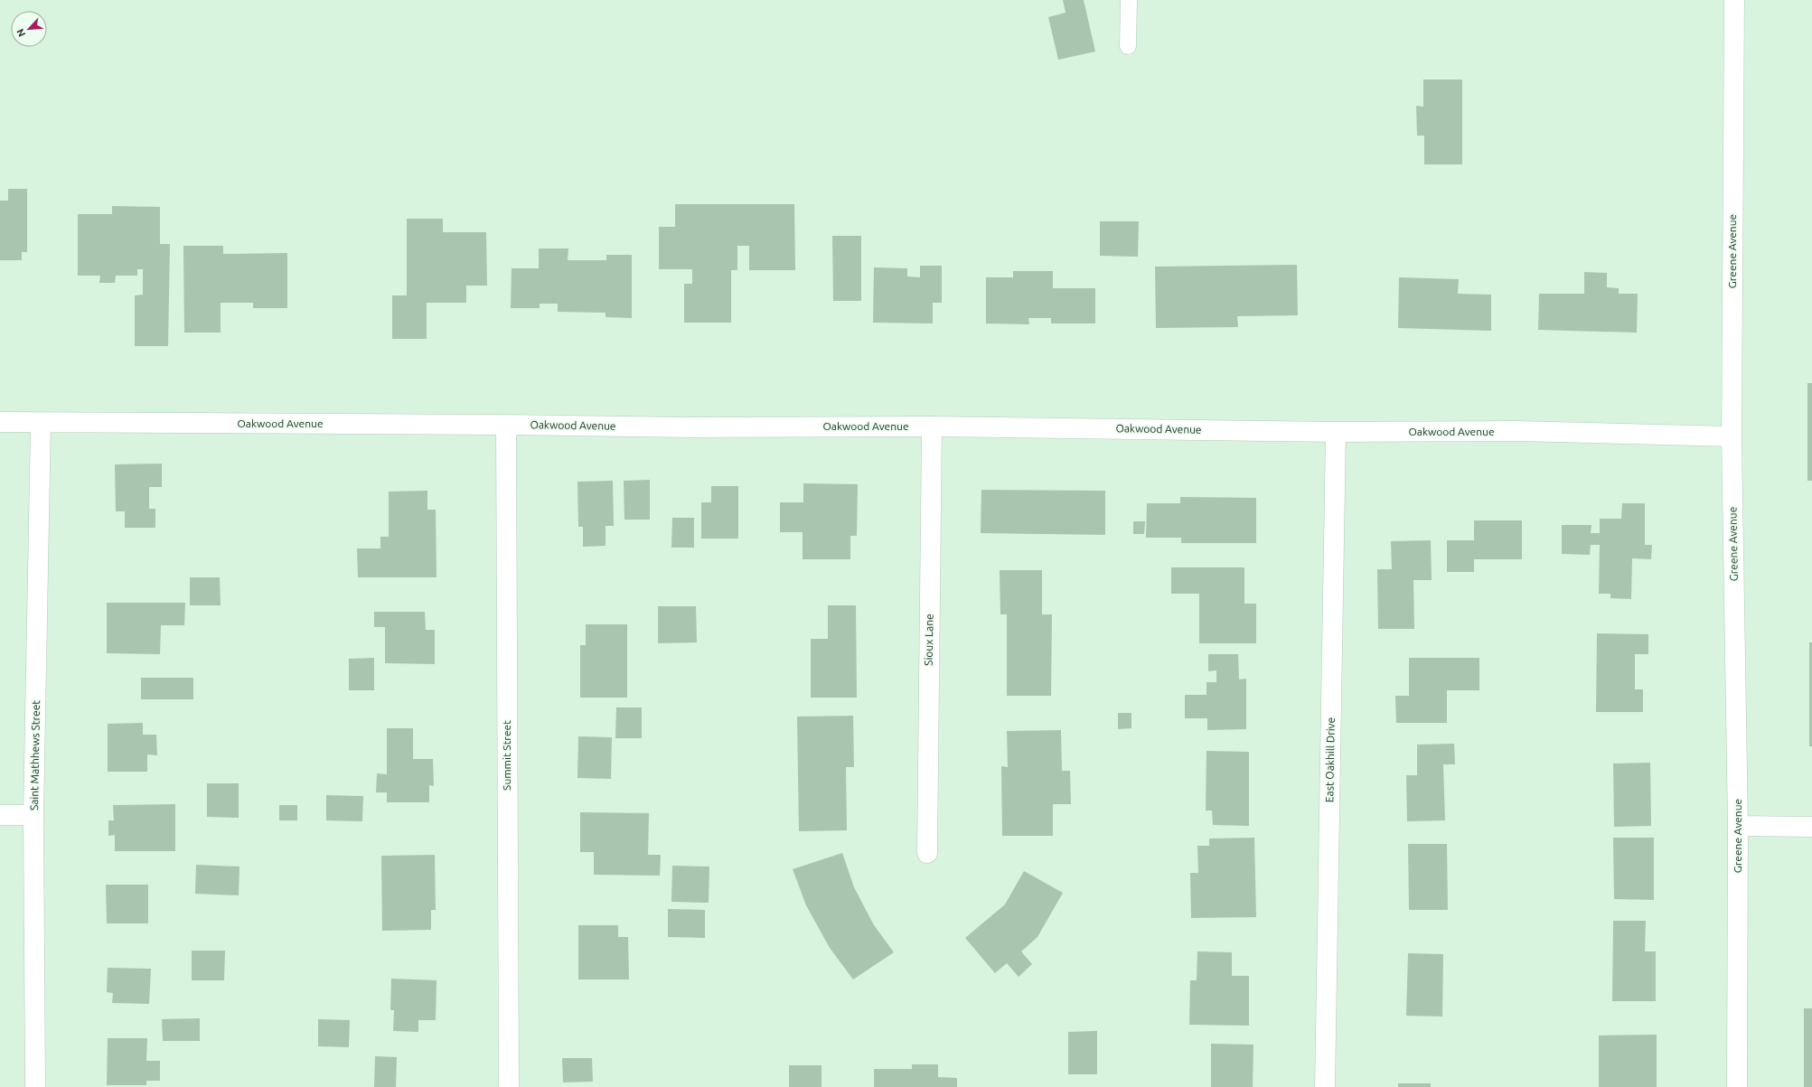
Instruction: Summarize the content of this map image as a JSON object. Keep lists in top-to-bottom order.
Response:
{
  "streets": {
    "street": [
      "Greene Avenue",
      "Oakwood Avenue",
      "Sioux Lane",
      "Saint Mathhews Street",
      "Summit Street",
      "East Oakhill Drive"
    ]
  },
  "crossings": [
    ["Greene Avenue", "Oakwood Avenue"],
    ["Oakwood Avenue", "Sioux Lane"],
    ["Oakwood Avenue", "Saint Mathhews Street"],
    ["Oakwood Avenue", "Summit Street"],
    ["Oakwood Avenue", "East Oakhill Drive"]
  ],
  "north": "bottom left"
}
